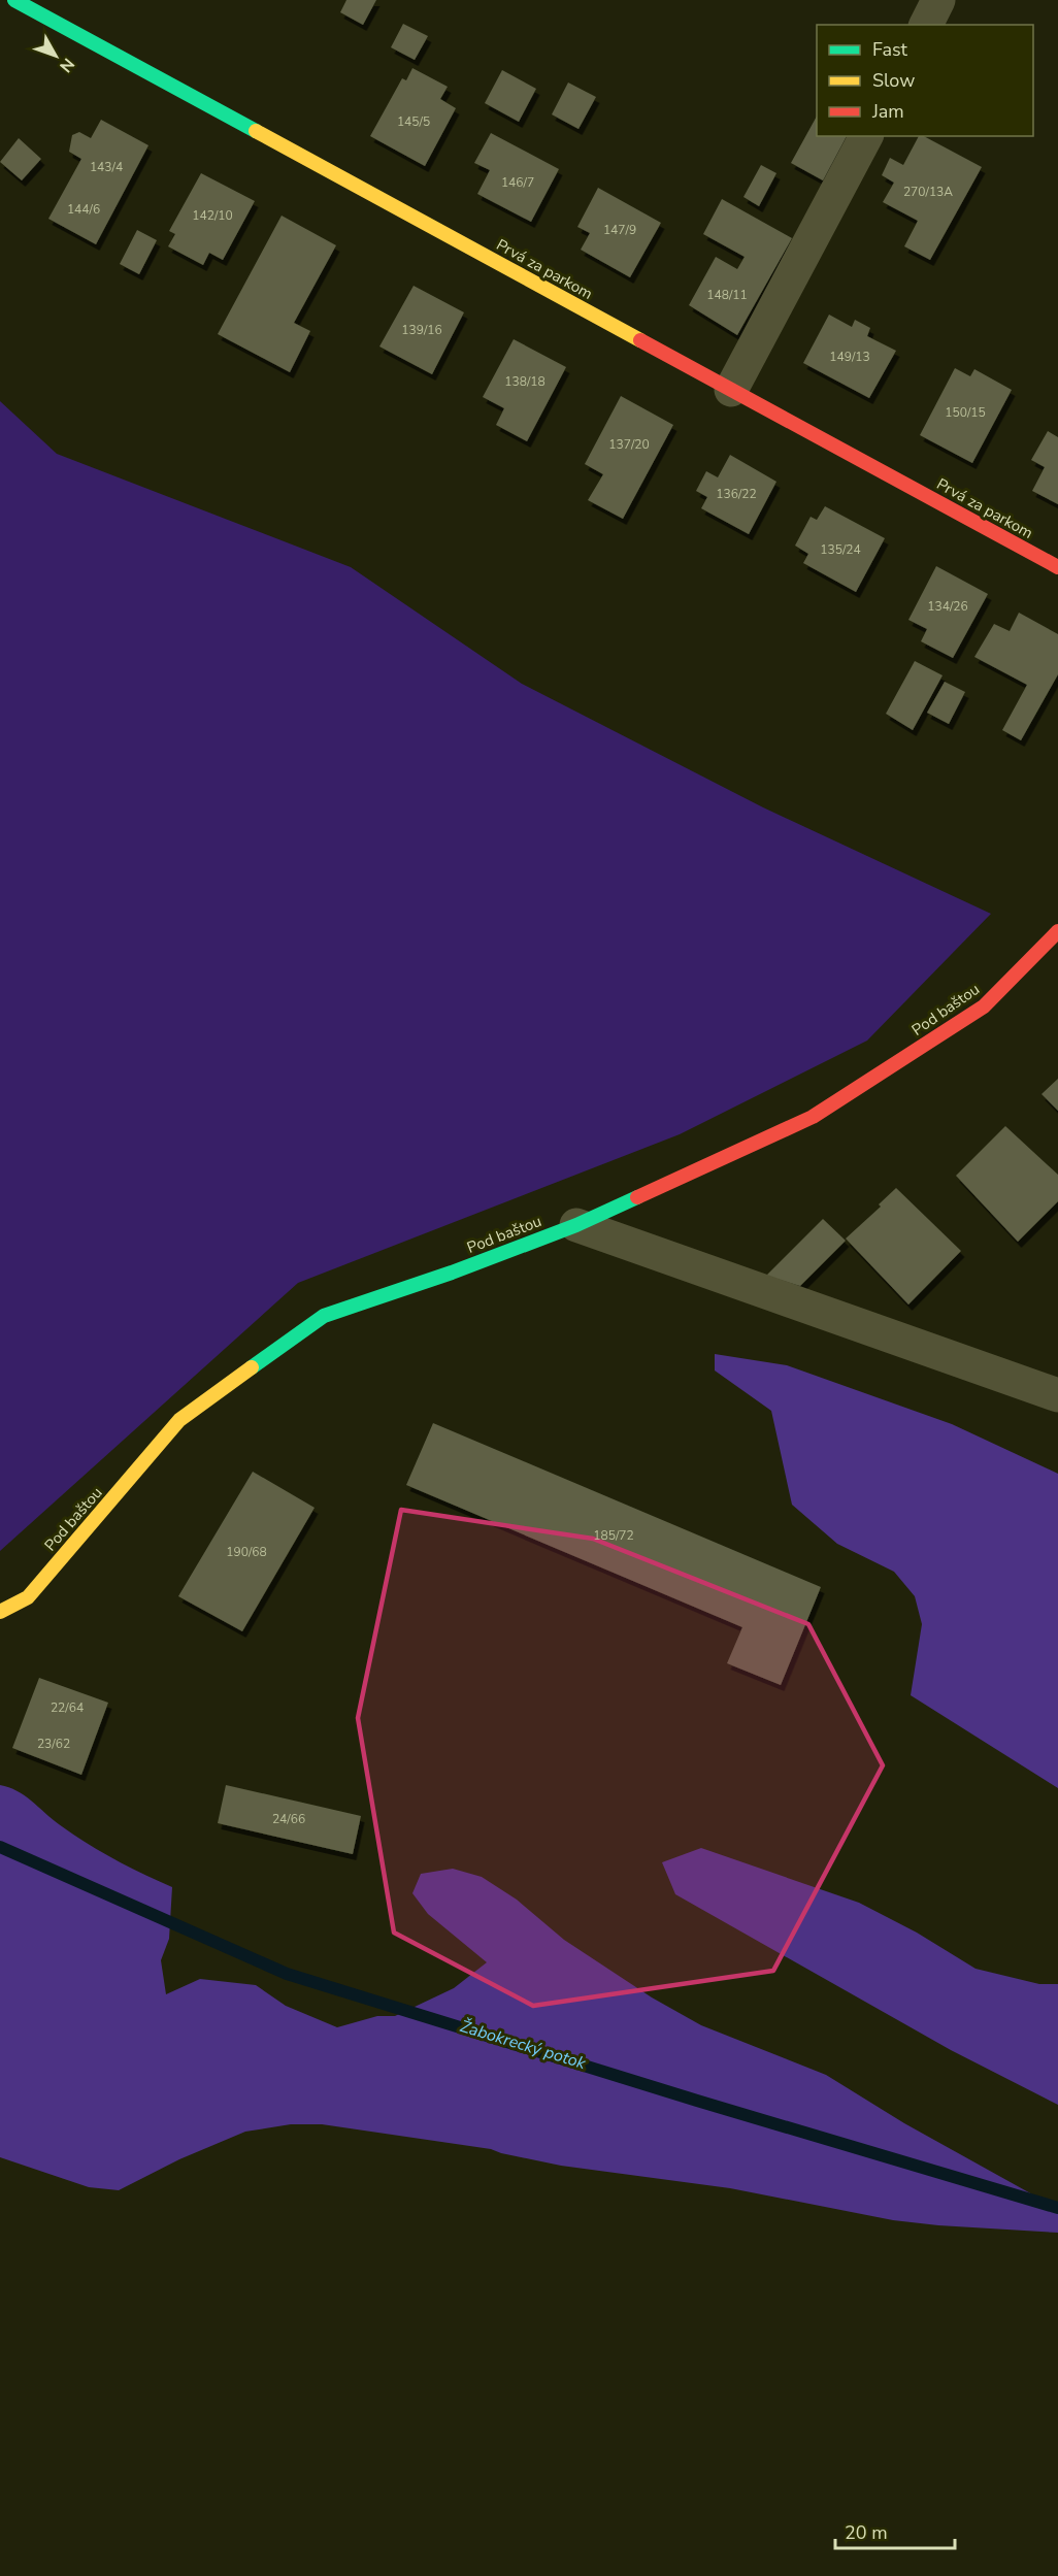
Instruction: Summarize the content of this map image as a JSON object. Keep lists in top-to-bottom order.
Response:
{
  "streets": {
    "street": ["Prvá za parkom", "Pod baštou"]
  },
  "water": ["Žabokrecký potok"],
  "house_numbers": [
    "145/5",
    "143/4",
    "146/7",
    "270/13A",
    "144/6",
    "142/10",
    "147/9",
    "148/11",
    "139/16",
    "149/13",
    "138/18",
    "150/15",
    "137/20",
    "136/22",
    "135/24",
    "134/26",
    "185/72",
    "190/68",
    "22/64",
    "23/62",
    "24/66"
  ],
  "legend": ["Fast", "Slow", "Jam"],
  "scale_bar": "20 m",
  "north": "bottom right"
}
